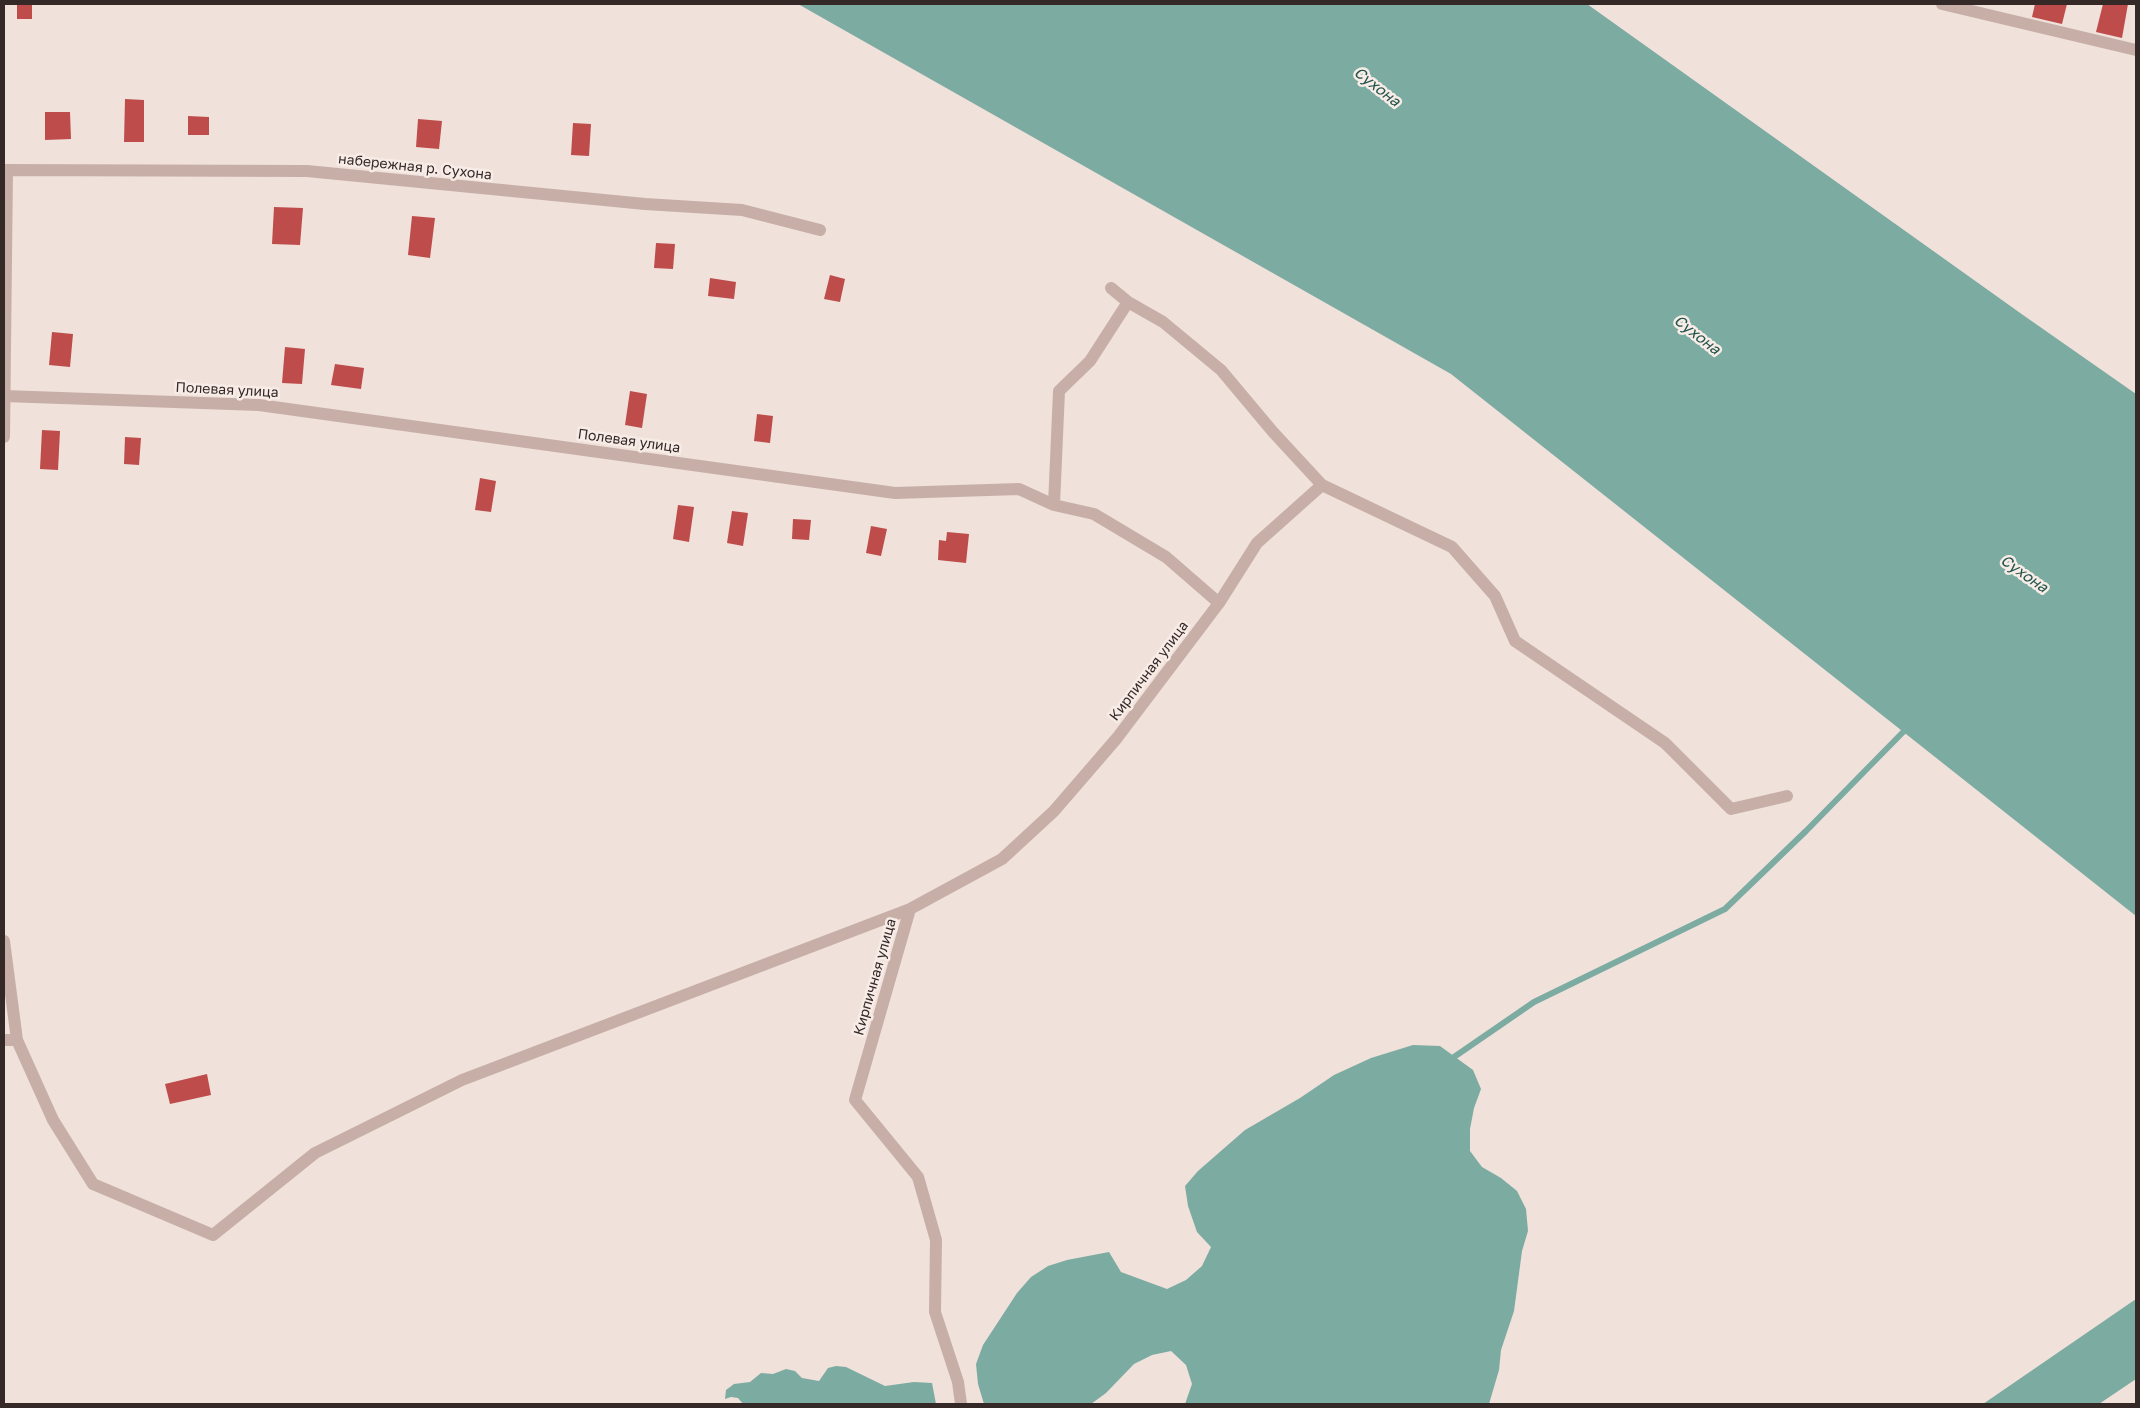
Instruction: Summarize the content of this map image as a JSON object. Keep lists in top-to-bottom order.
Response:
{
  "streets": {
    "street": ["набережная р. Сухона", "Полевая улица", "Кирпичная улица"]
  },
  "crossings": [
    ["Полевая улица", "Кирпичная улица"]
  ],
  "water": ["Сухона"]
}
